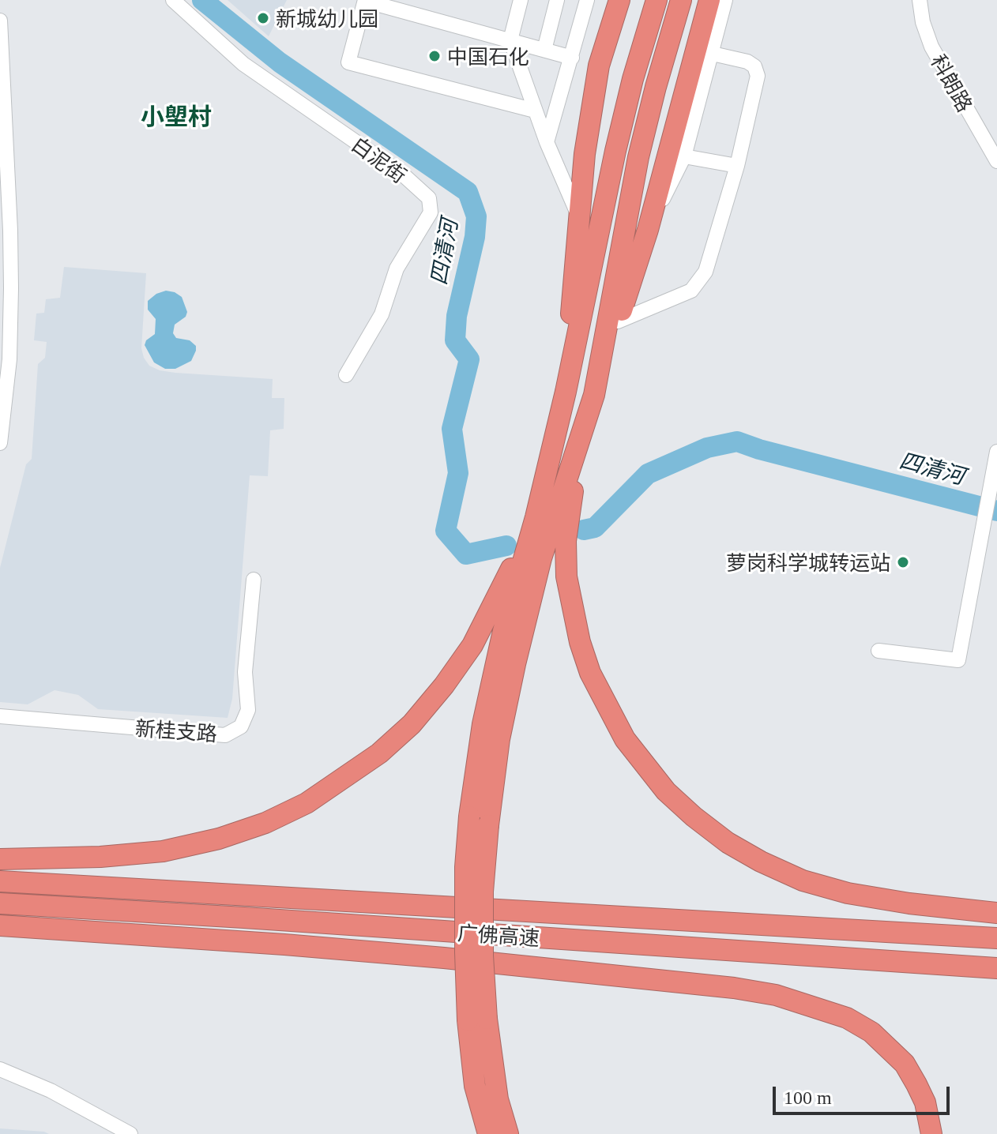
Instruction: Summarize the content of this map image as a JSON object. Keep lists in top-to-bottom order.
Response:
{
  "streets": {
    "highway": ["广佛高速"],
    "street": ["科朗路", "白泥街", "新桂支路"]
  },
  "districts": ["小塱村"],
  "water": ["四清河"],
  "places": ["新城幼儿园", "中国石化", "萝岗科学城转运站"],
  "scale_bar": "100 m"
}
